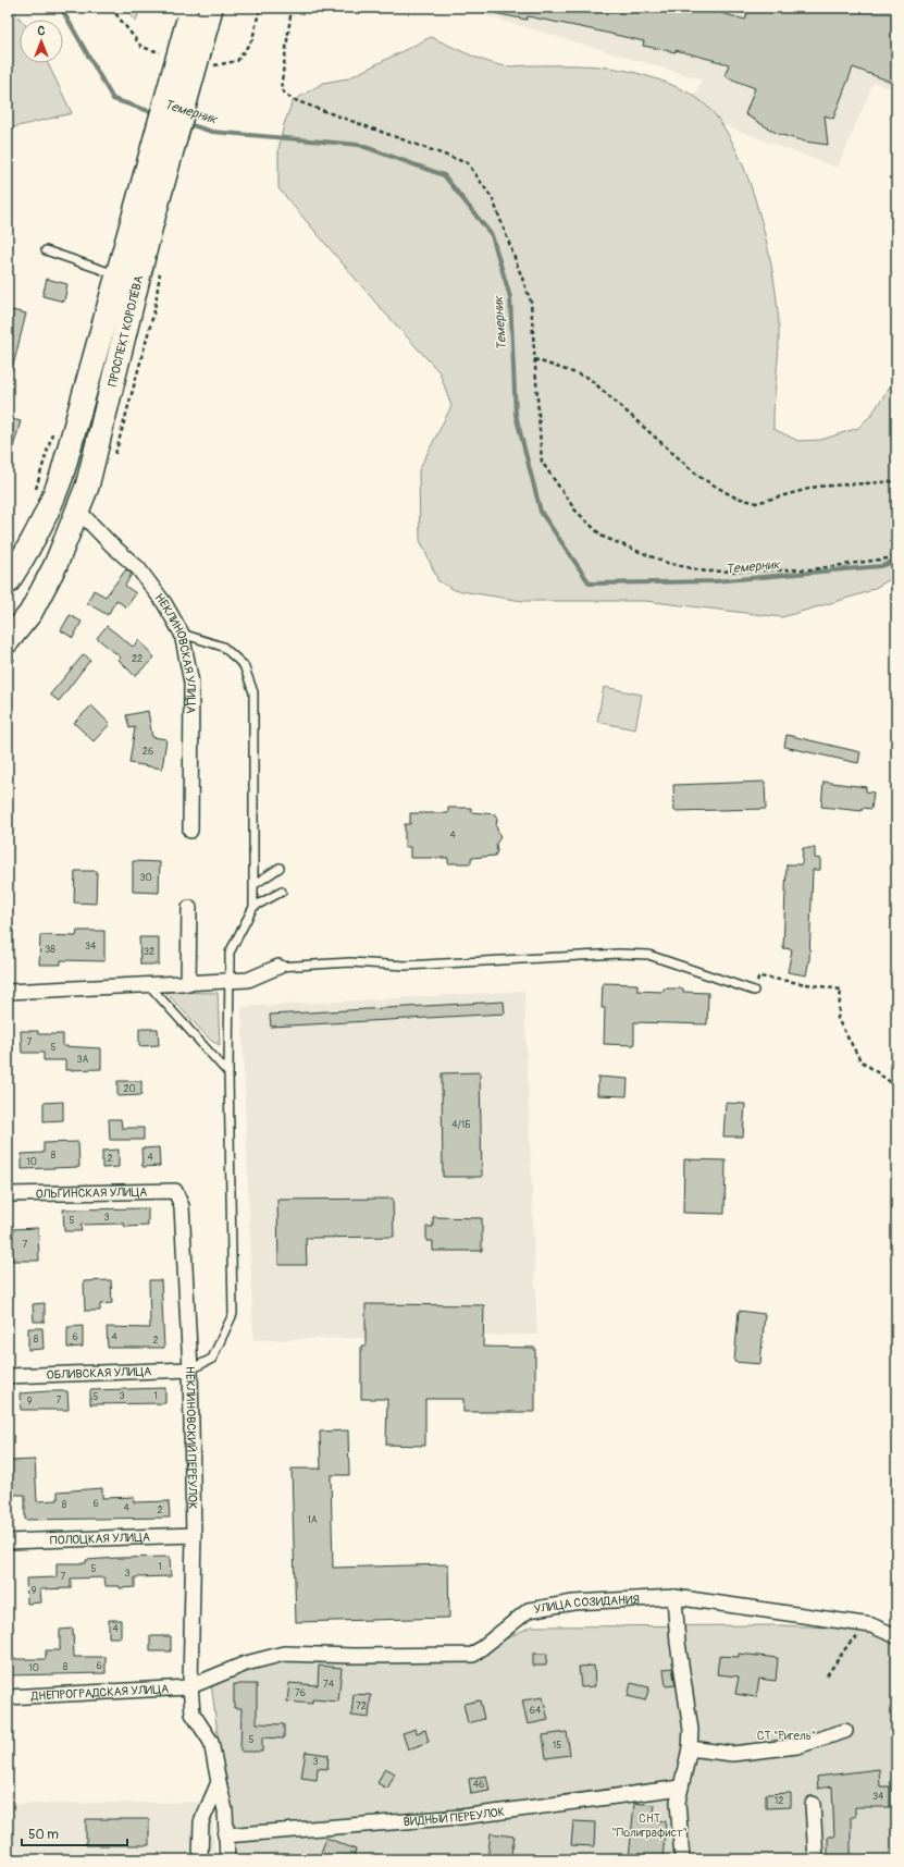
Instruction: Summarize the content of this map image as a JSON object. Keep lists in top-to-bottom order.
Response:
{
  "streets": {
    "main road": ["ПРОСПЕКТ КОРОЛЁВА"],
    "street": [
      "НЕКЛИНОВСКАЯ УЛИЦА",
      "ОЛЬГИНСКАЯ УЛИЦА",
      "ОБЛИВСКАЯ УЛИЦА",
      "НЕКЛИНОВСКИЙ ПЕРЕУЛОК",
      "ПОЛОЦКАЯ УЛИЦА",
      "УЛИЦА СОЗИДАНИЯ",
      "ДНЕПРОГРАДСКАЯ УЛИЦА",
      "ВИДНЫЙ ПЕРЕУЛОК"
    ]
  },
  "crossings": [
    ["ПРОСПЕКТ КОРОЛЁВА", "НЕКЛИНОВСКАЯ УЛИЦА"],
    ["ОЛЬГИНСКАЯ УЛИЦА", "НЕКЛИНОВСКИЙ ПЕРЕУЛОК"],
    ["ОБЛИВСКАЯ УЛИЦА", "НЕКЛИНОВСКИЙ ПЕРЕУЛОК"],
    ["НЕКЛИНОВСКИЙ ПЕРЕУЛОК", "ПОЛОЦКАЯ УЛИЦА"],
    ["НЕКЛИНОВСКИЙ ПЕРЕУЛОК", "УЛИЦА СОЗИДАНИЯ"],
    ["НЕКЛИНОВСКИЙ ПЕРЕУЛОК", "ДНЕПРОГРАДСКАЯ УЛИЦА"],
    ["НЕКЛИНОВСКИЙ ПЕРЕУЛОК", "ВИДНЫЙ ПЕРЕУЛОК"],
    ["УЛИЦА СОЗИДАНИЯ", "ДНЕПРОГРАДСКАЯ УЛИЦА"]
  ],
  "water": ["Темерник"],
  "parks": ["СТ \"Ригель\"", "СНТ \"Полиграфист\""],
  "house_numbers": [
    "22",
    "26",
    "4",
    "30",
    "34",
    "38",
    "32",
    "7",
    "5",
    "3А",
    "20",
    "4/1Б",
    "8",
    "4",
    "2",
    "10",
    "3",
    "5",
    "7",
    "6",
    "4",
    "8",
    "2",
    "3",
    "1",
    "5",
    "7",
    "9",
    "6",
    "8",
    "4",
    "2",
    "1А",
    "1",
    "5",
    "3",
    "7",
    "9",
    "4",
    "6",
    "8",
    "10",
    "74",
    "76",
    "72",
    "64",
    "5",
    "15",
    "3",
    "46",
    "34",
    "12"
  ],
  "scale_bar": "50 m",
  "north": "top"
}
